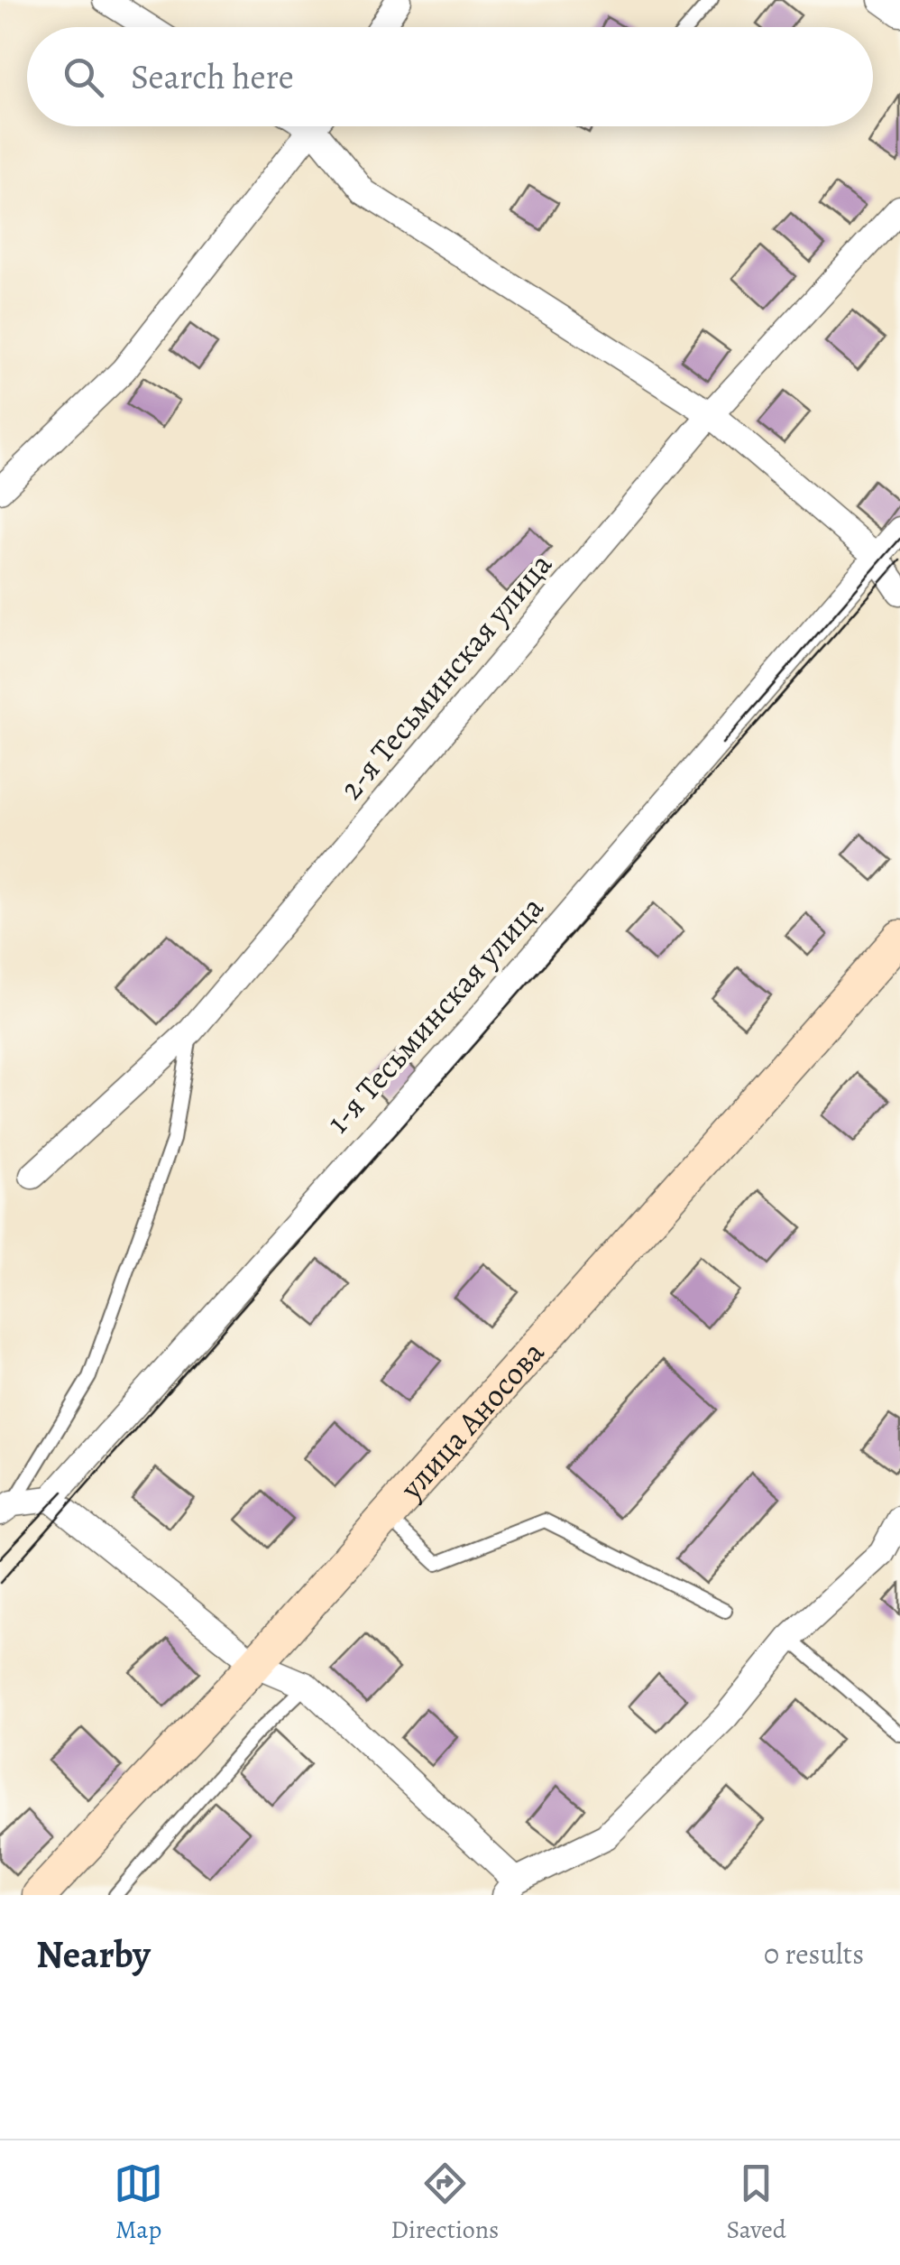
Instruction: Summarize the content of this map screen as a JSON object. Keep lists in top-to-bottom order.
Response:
{
  "streets": {
    "main road": ["улица Аносова"],
    "street": ["2-я Тесьминская улица", "1-я Тесьминская улица"]
  },
  "page": {
    "search": "Search here",
    "heading": ["Nearby", "0 results"],
    "nav": ["Map", "Directions", "Saved"]
  }
}
